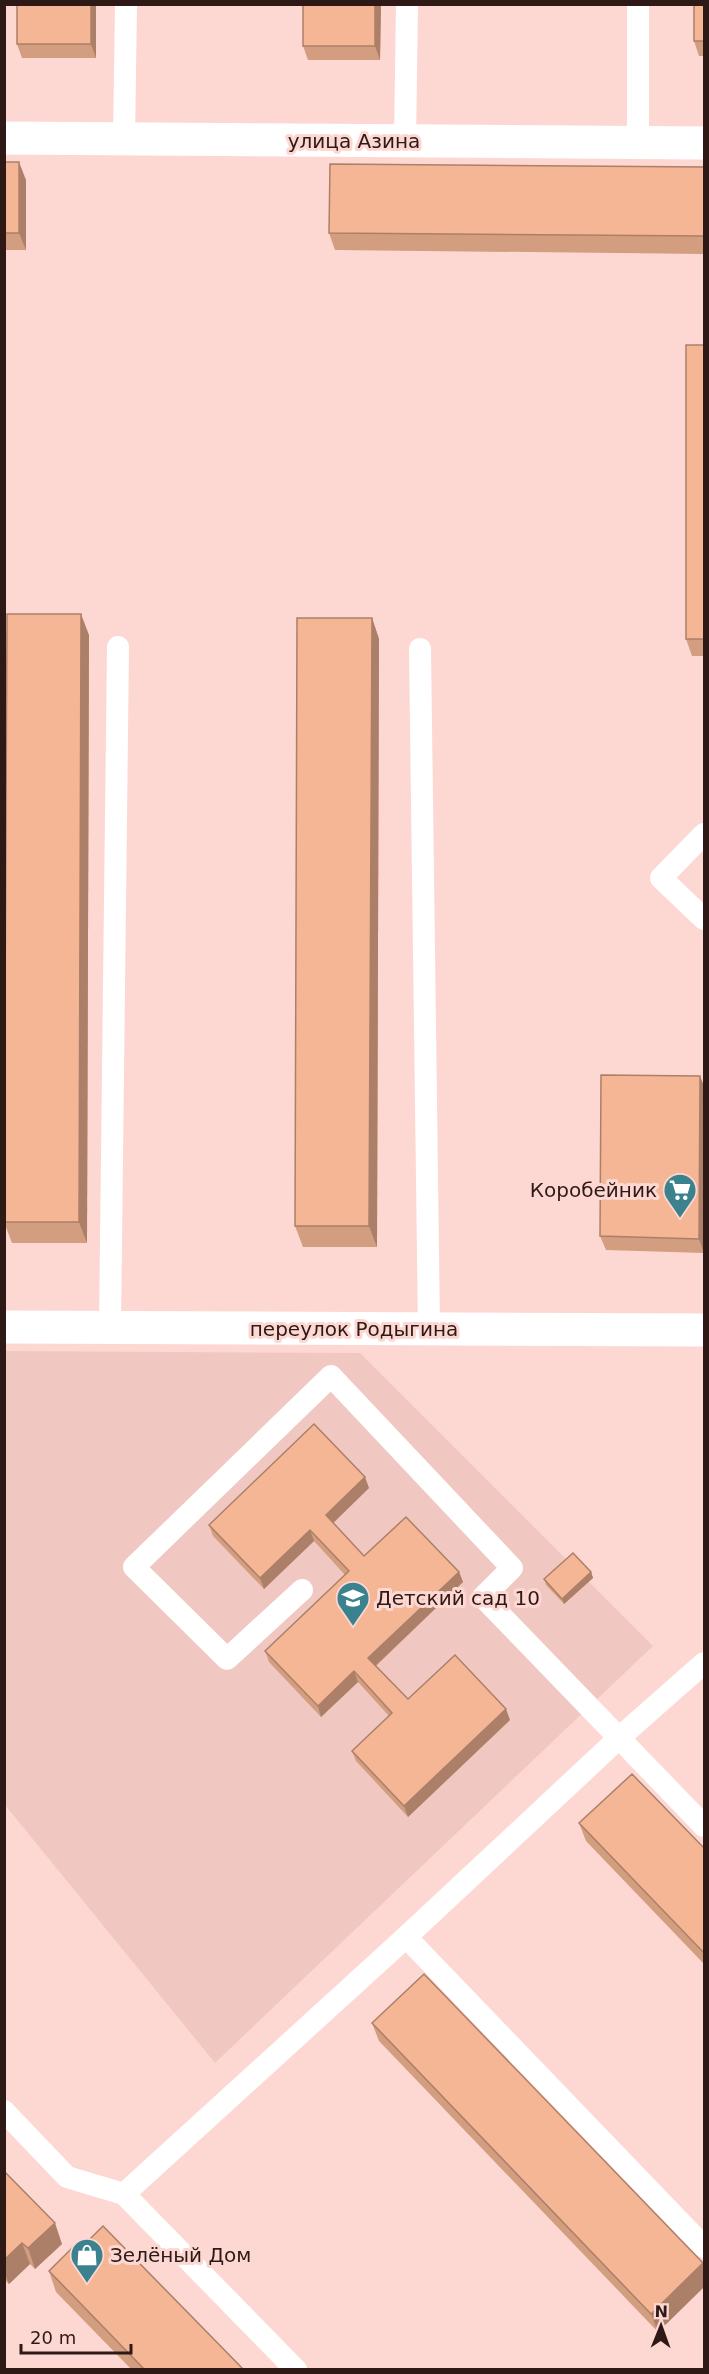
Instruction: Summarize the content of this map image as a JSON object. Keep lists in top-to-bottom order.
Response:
{
  "streets": {
    "street": ["улица Азина", "переулок Родыгина"]
  },
  "places": {
    "supermarket": ["Коробейник"],
    "school or university": ["Детский сад 10"],
    "shop": ["Зелёный Дом"]
  },
  "scale_bar": "20 m",
  "north": "top"
}
